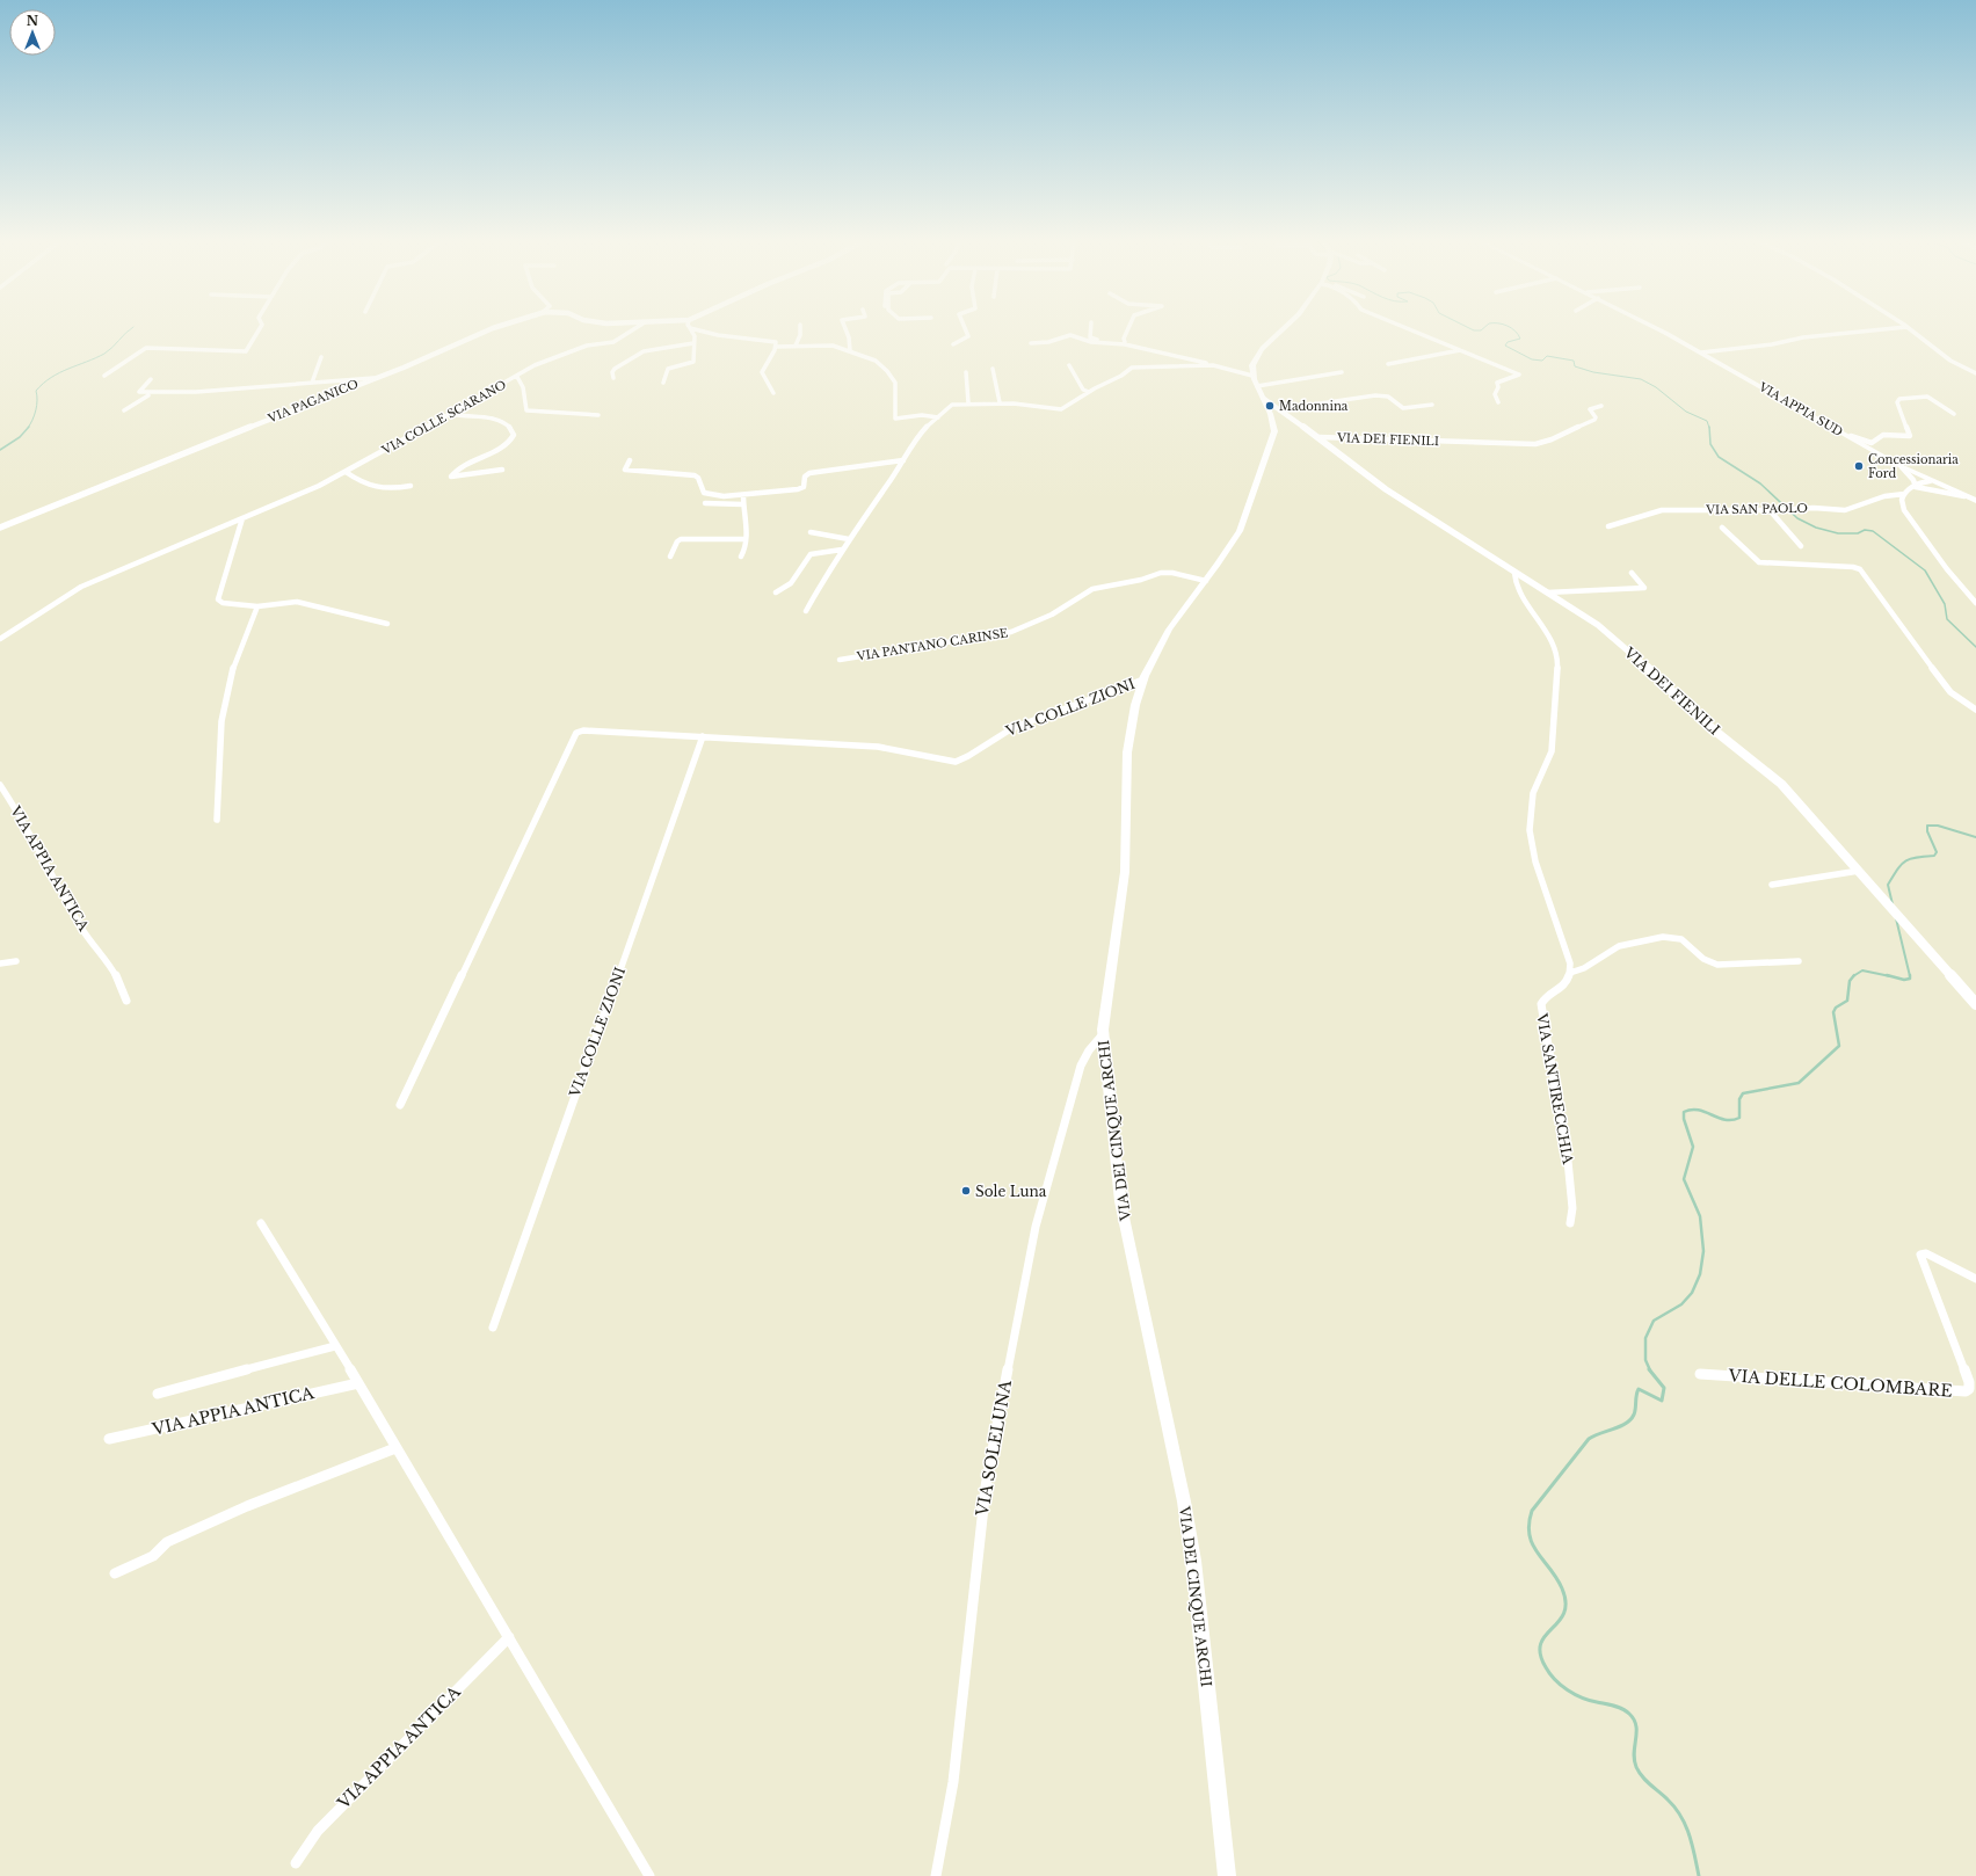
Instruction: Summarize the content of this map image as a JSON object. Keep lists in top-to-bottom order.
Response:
{
  "streets": {
    "main road": ["VIA APPIA SUD", "VIA DEI CINQUE ARCHI"],
    "street": [
      "VIA PAGANICO",
      "VIA COLLE SCARANO",
      "VIA DEI FIENILI",
      "VIA SAN PAOLO",
      "VIA PANTANO CARINSE",
      "VIA COLLE ZIONI",
      "VIA APPIA ANTICA",
      "VIA SANTIRECCHIA",
      "VIA DELLE COLOMBARE",
      "VIA SOLELUNA"
    ]
  },
  "crossings": [
    ["VIA DEI FIENILI", "VIA DEI CINQUE ARCHI"],
    ["VIA PANTANO CARINSE", "VIA DEI CINQUE ARCHI"],
    ["VIA COLLE ZIONI", "VIA DEI CINQUE ARCHI"],
    ["VIA DEI CINQUE ARCHI", "VIA SOLELUNA"]
  ],
  "places": ["Madonnina", "Concessionaria Ford", "Sole Luna"],
  "north": "top"
}
